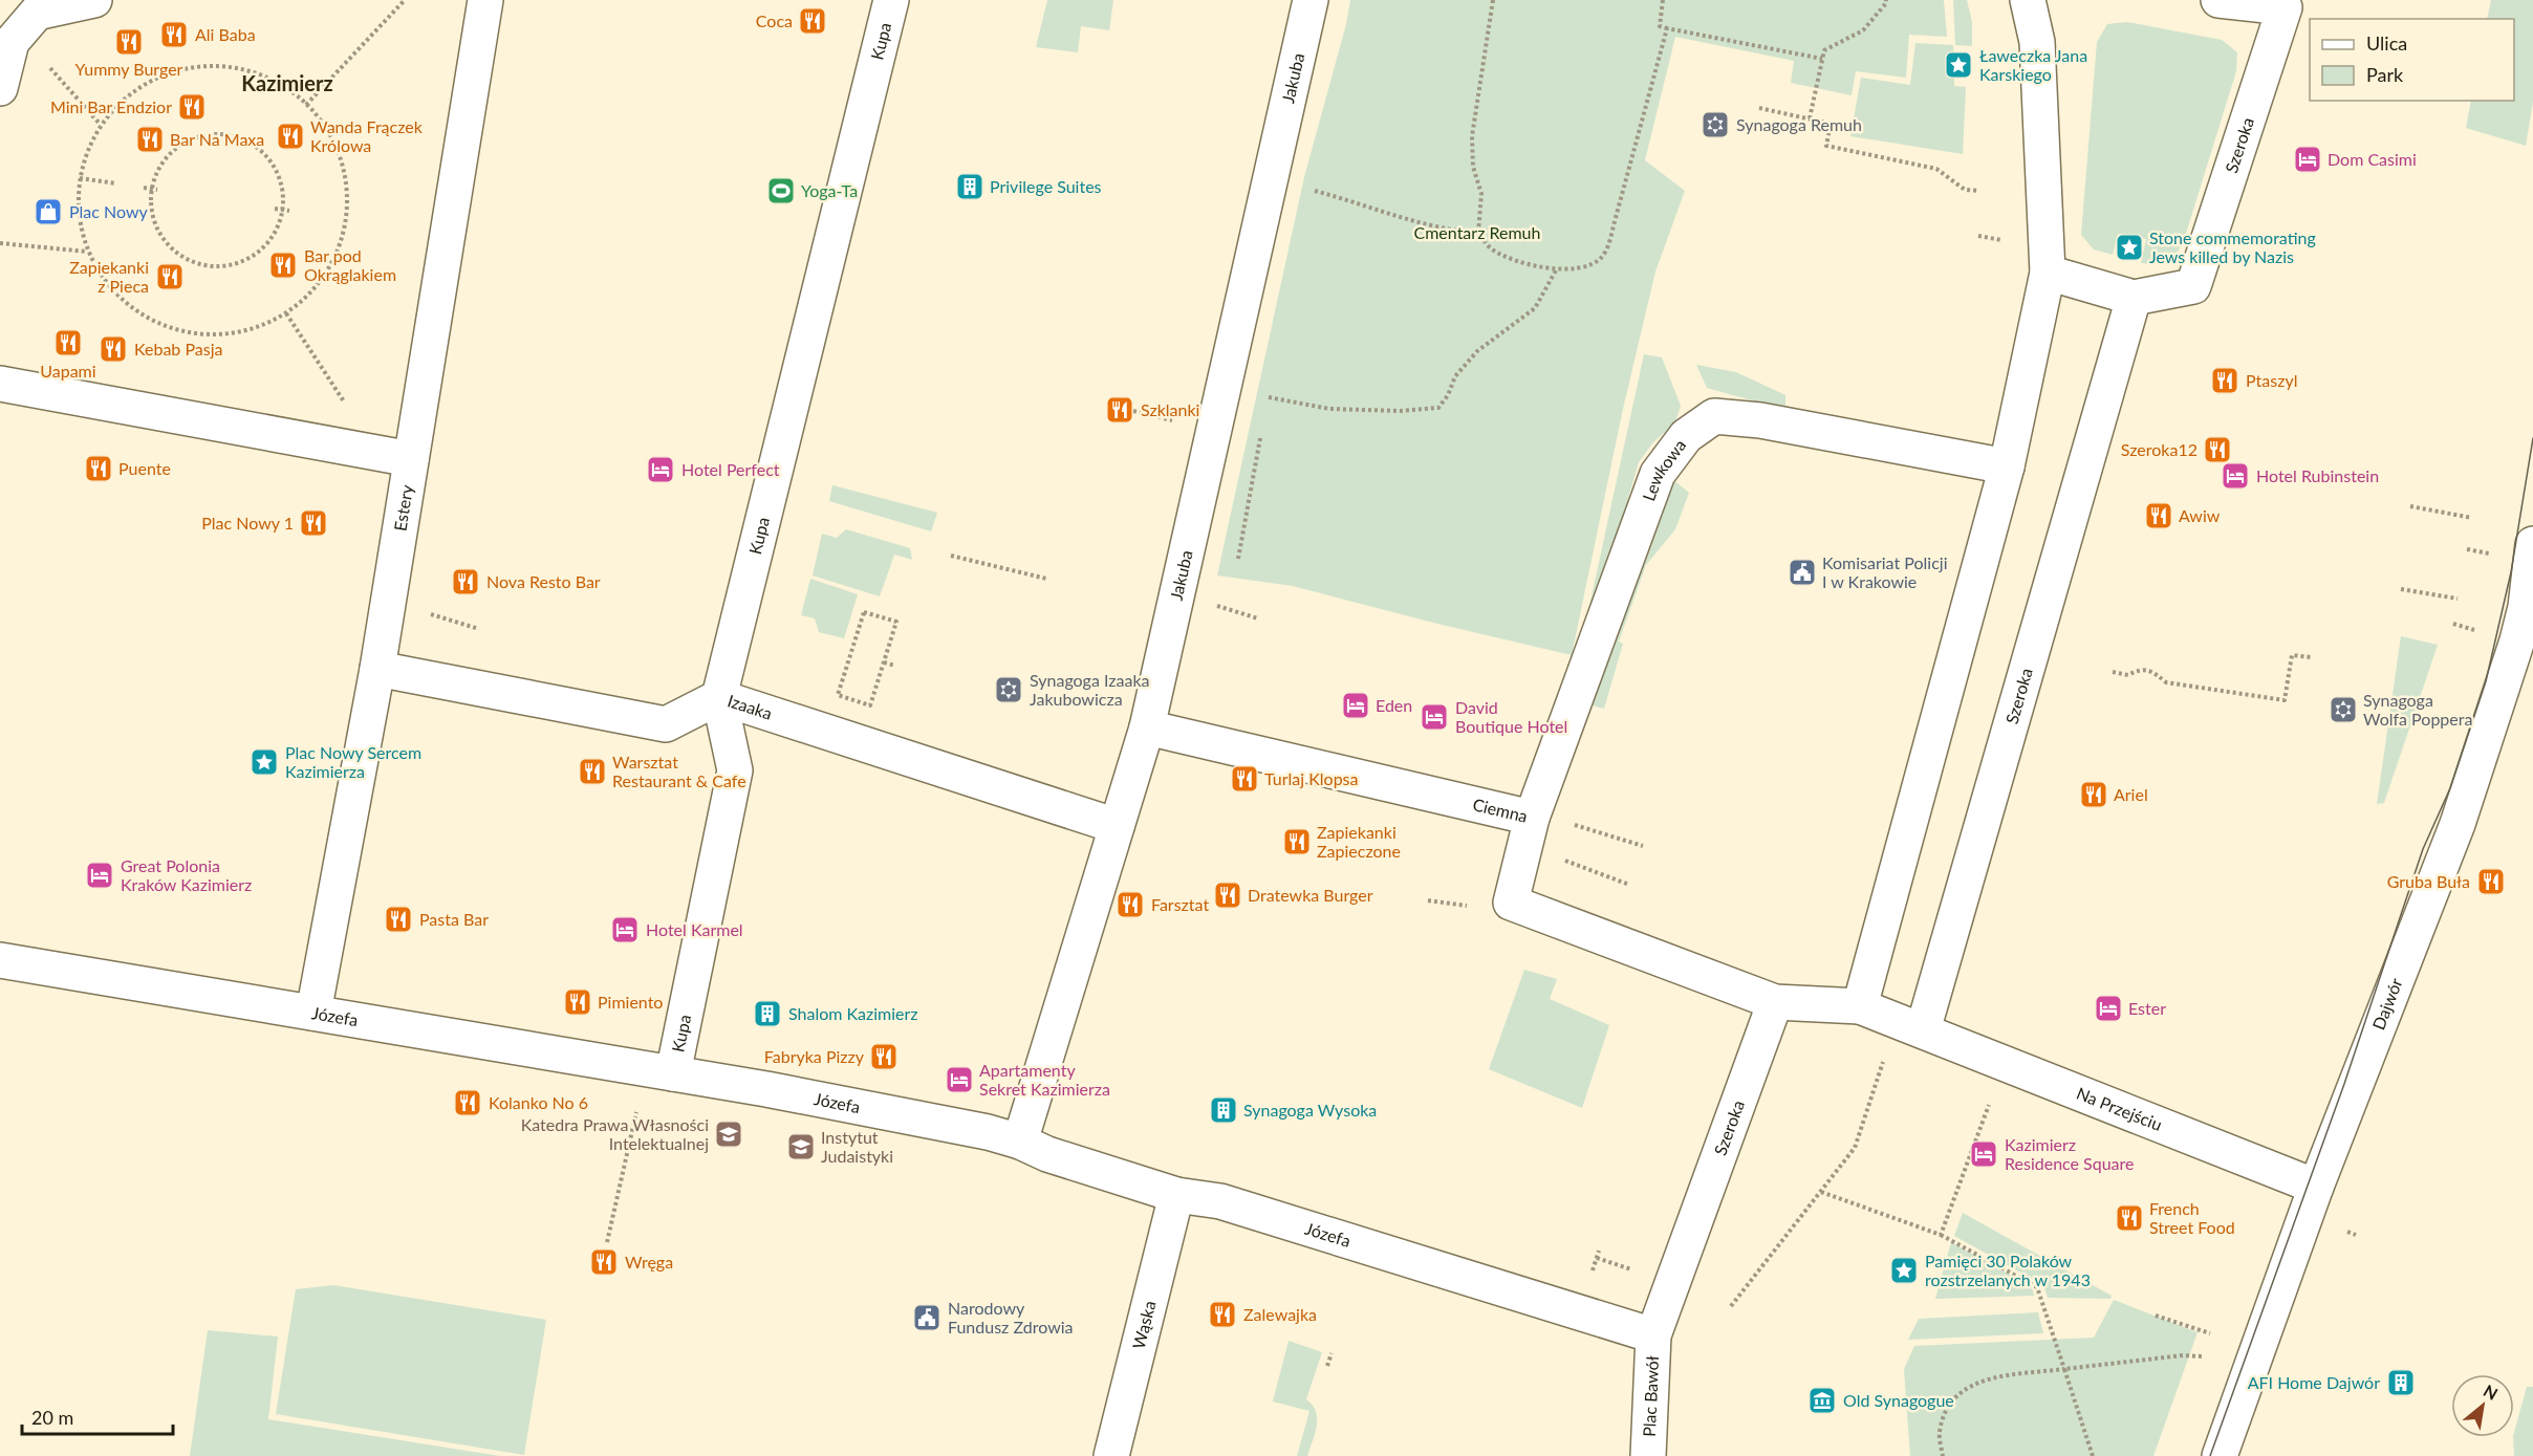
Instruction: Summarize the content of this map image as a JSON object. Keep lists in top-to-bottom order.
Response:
{
  "streets": {
    "street": [
      "Kupa",
      "Jakuba",
      "Szeroka",
      "Lewkowa",
      "Estery",
      "Izaaka",
      "Ciemna",
      "Dajwór",
      "Józefa",
      "Na Przejściu",
      "Wąska",
      "Plac Bawół"
    ]
  },
  "crossings": [
    ["Kupa", "Izaaka"],
    ["Kupa", "Józefa"],
    ["Jakuba", "Izaaka"],
    ["Jakuba", "Ciemna"],
    ["Jakuba", "Józefa"],
    ["Szeroka", "Ciemna"],
    ["Szeroka", "Józefa"],
    ["Szeroka", "Na Przejściu"],
    ["Szeroka", "Plac Bawół"],
    ["Lewkowa", "Ciemna"],
    ["Estery", "Izaaka"],
    ["Estery", "Józefa"],
    ["Dajwór", "Na Przejściu"],
    ["Józefa", "Wąska"],
    ["Józefa", "Plac Bawół"]
  ],
  "districts": ["Kazimierz"],
  "parks": ["Cmentarz Remuh"],
  "places": {
    "restaurant": [
      "Coca",
      "Ali Baba",
      "Yummy Burger",
      "Mini Bar Endzior",
      "Wanda Frączek Królowa",
      "Bar Na Maxa",
      "Bar pod Okrąglakiem",
      "Zapiekanki z Pieca",
      "Uapami",
      "Kebab Pasja",
      "Ptaszyl",
      "Szklanki",
      "Szeroka12",
      "Puente",
      "Awiw",
      "Plac Nowy 1",
      "Nova Resto Bar",
      "Warsztat Restaurant & Cafe",
      "Turlaj Klopsa",
      "Ariel",
      "Zapiekanki Zapieczone",
      "Gruba Buła",
      "Dratewka Burger",
      "Farsztat",
      "Pasta Bar",
      "Pimiento",
      "Fabryka Pizzy",
      "Kolanko No 6",
      "French Street Food",
      "Wręga",
      "Zalewajka"
    ],
    "place": [
      "Ławeczka Jana Karskiego",
      "Stone commemorating Jews killed by Nazis",
      "Plac Nowy Sercem Kazimierza",
      "Pamięci 30 Polaków rozstrzelanych w 1943"
    ],
    "synagogue": ["Synagoga Remuh", "Synagoga Izaaka Jakubowicza", "Synagoga Wolfa Poppera"],
    "hotel": [
      "Dom Casimi",
      "Hotel Perfect",
      "Hotel Rubinstein",
      "Eden",
      "David Boutique Hotel",
      "Great Polonia Kraków Kazimierz",
      "Hotel Karmel",
      "Ester",
      "Apartamenty Sekret Kazimierza",
      "Kazimierz Residence Square"
    ],
    "building": [
      "Privilege Suites",
      "Shalom Kazimierz",
      "Synagoga Wysoka",
      "AFI Home Dajwór"
    ],
    "sports": ["Yoga-Ta"],
    "shop": ["Plac Nowy"],
    "public building": ["Komisariat Policji I w Krakowie", "Narodowy Fundusz Zdrowia"],
    "school or university": ["Katedra Prawa Własności Intelektualnej", "Instytut Judaistyki"],
    "museum": ["Old Synagogue"]
  },
  "legend": ["Ulica", "Park"],
  "scale_bar": "20 m",
  "north": "top right"
}
